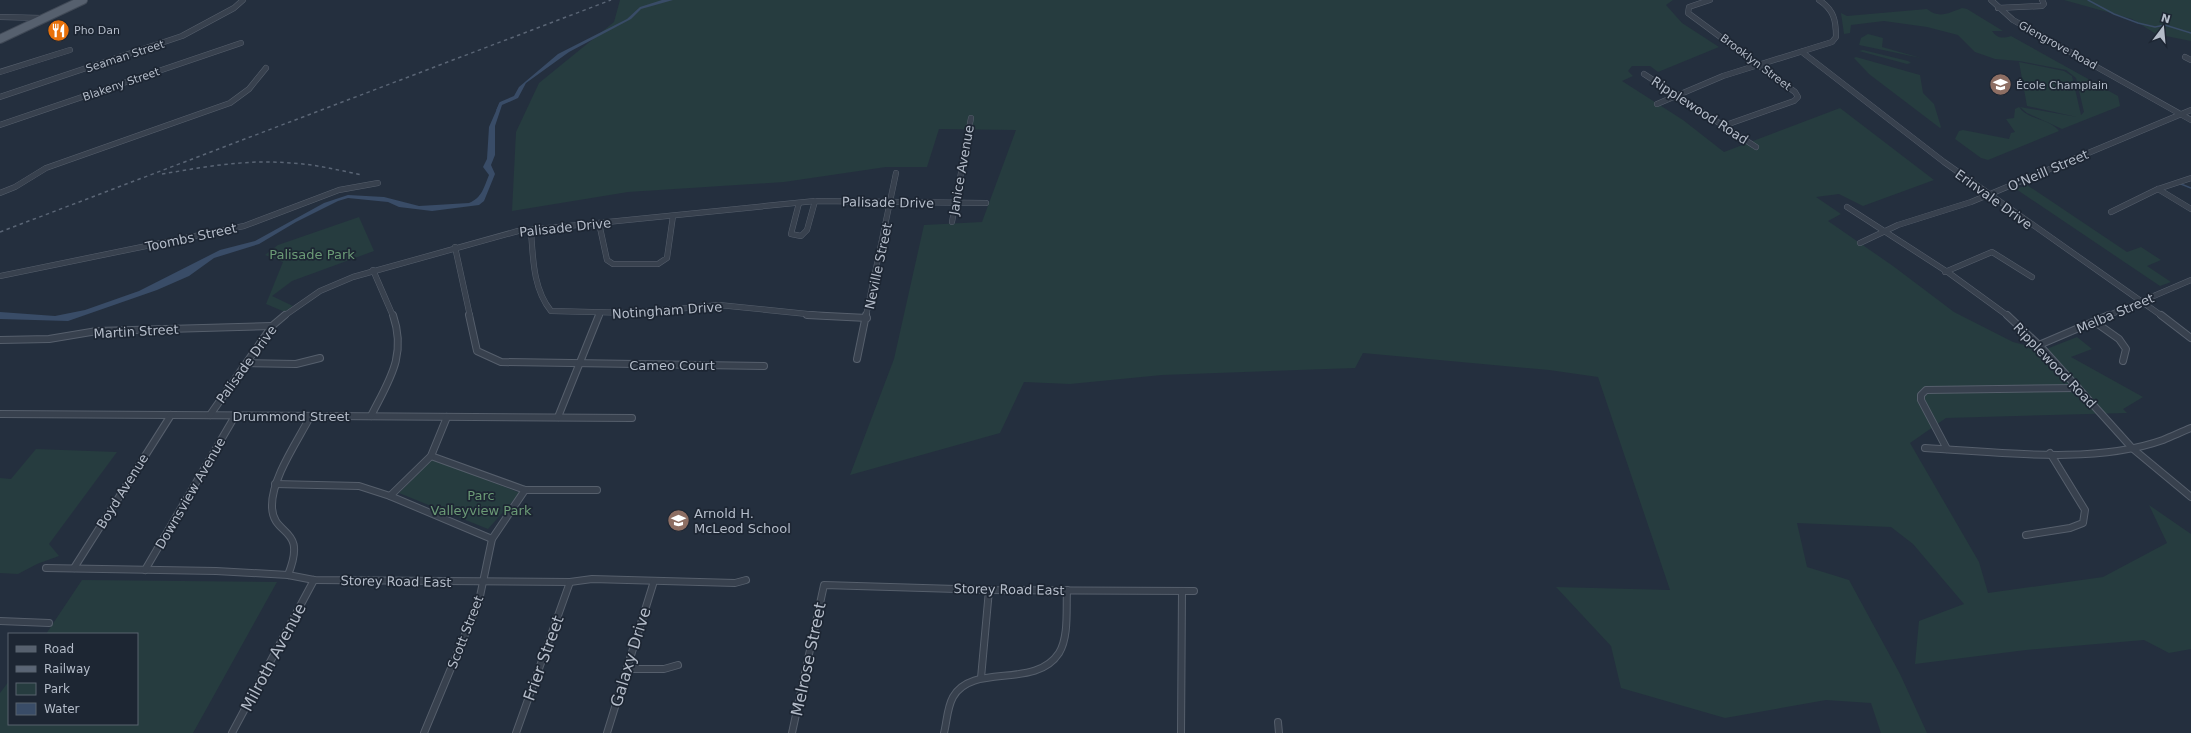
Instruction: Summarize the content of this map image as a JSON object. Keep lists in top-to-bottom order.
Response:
{
  "streets": {
    "street": [
      "Glengrove Road",
      "Seaman Street",
      "Brooklyn Street",
      "Blakeny Street",
      "Ripplewood Road",
      "Janice Avenue",
      "O'Neill Street",
      "Erinvale Drive",
      "Palisade Drive",
      "Toombs Street",
      "Neville Street",
      "Notingham Drive",
      "Melba Street",
      "Martin Street",
      "Cameo Court",
      "Drummond Street",
      "Boyd Avenue",
      "Downsview Avenue",
      "Storey Road East",
      "Scott Street",
      "Milroth Avenue",
      "Galaxy Drive",
      "Frier Street",
      "Melrose Street"
    ]
  },
  "crossings": [
    ["Glengrove Road", "O'Neill Street"],
    ["Brooklyn Street", "Ripplewood Road"],
    ["Ripplewood Road", "O'Neill Street"],
    ["Ripplewood Road", "Melba Street"],
    ["Janice Avenue", "Palisade Drive"],
    ["O'Neill Street", "Erinvale Drive"],
    ["Erinvale Drive", "Melba Street"],
    ["Palisade Drive", "Neville Street"],
    ["Palisade Drive", "Notingham Drive"],
    ["Palisade Drive", "Martin Street"],
    ["Palisade Drive", "Cameo Court"],
    ["Palisade Drive", "Drummond Street"],
    ["Neville Street", "Notingham Drive"],
    ["Drummond Street", "Boyd Avenue"],
    ["Drummond Street", "Downsview Avenue"],
    ["Boyd Avenue", "Storey Road East"],
    ["Downsview Avenue", "Storey Road East"],
    ["Storey Road East", "Scott Street"],
    ["Storey Road East", "Milroth Avenue"],
    ["Storey Road East", "Galaxy Drive"],
    ["Storey Road East", "Frier Street"],
    ["Storey Road East", "Melrose Street"]
  ],
  "parks": ["Palisade Park", "Parc Valleyview Park"],
  "places": {
    "restaurant": ["Pho Dan"],
    "school or university": ["École Champlain", "Arnold H. McLeod School"]
  },
  "legend": [
    "Road",
    "Railway",
    "Park",
    "Water"
  ],
  "north": "top"
}
